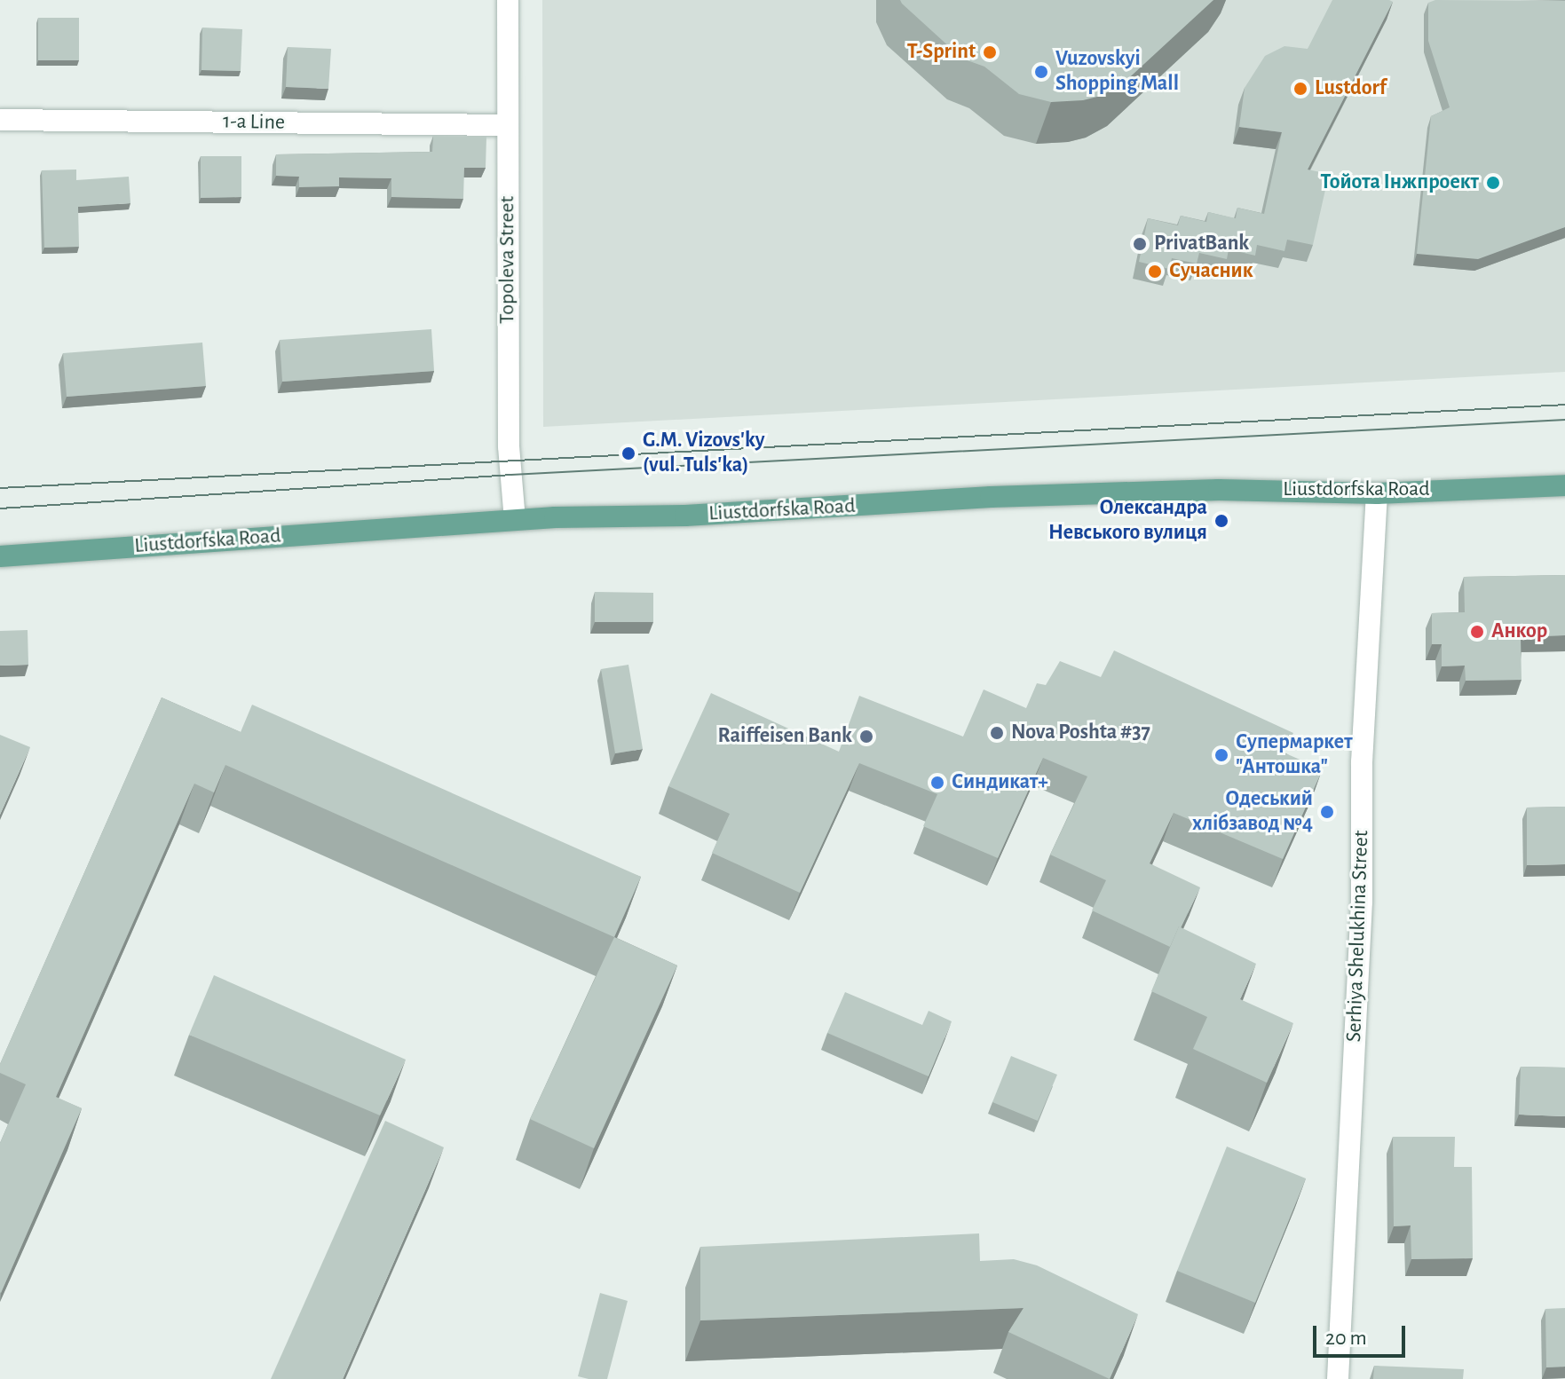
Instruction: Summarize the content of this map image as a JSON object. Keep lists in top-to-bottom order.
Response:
{
  "streets": {
    "main road": ["Liustdorfska Road"],
    "street": ["1-a Line", "Topoleva Street", "Serhiya Shelukhina Street"]
  },
  "crossings": [
    ["1-a Line", "Topoleva Street"],
    ["Topoleva Street", "Liustdorfska Road"],
    ["Liustdorfska Road", "Serhiya Shelukhina Street"]
  ],
  "places": [
    "T-Sprint",
    "Vuzovskyi Shopping Mall",
    "Lustdorf",
    "Тойота Інжпроект",
    "PrivatBank",
    "Сучасник",
    "G.M. Vizovs'ky (vul. Tuls'ka)",
    "Олександра Невського вулиця",
    "Анкор",
    "Nova Poshta #37",
    "Raiffeisen Bank",
    "Супермаркет \"Антошка\"",
    "Синдикат+",
    "Одеський хлібзавод №4"
  ],
  "scale_bar": "20 m"
}
